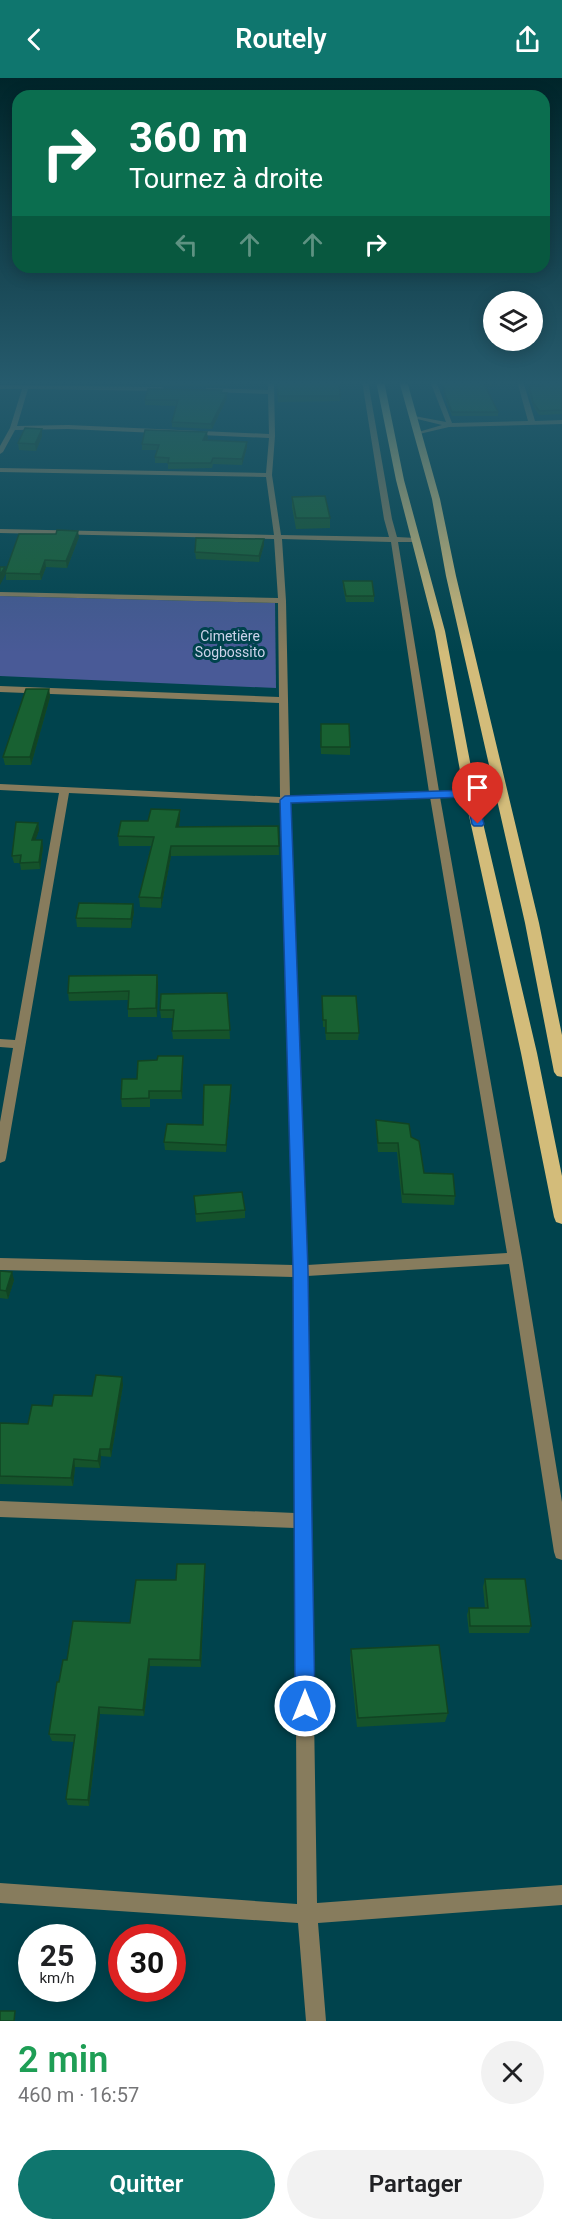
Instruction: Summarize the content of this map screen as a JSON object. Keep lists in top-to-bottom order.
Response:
{
  "parks": ["Cimetière Sogbossito"],
  "page": {
    "header": "Routely",
    "turn": ["360 m", "Tournez à droite"],
    "speed": "25 km/h",
    "limit": "30",
    "heading": ["2 min", "460 m · 16:57"],
    "buttons": ["Quitter", "Partager"]
  }
}
